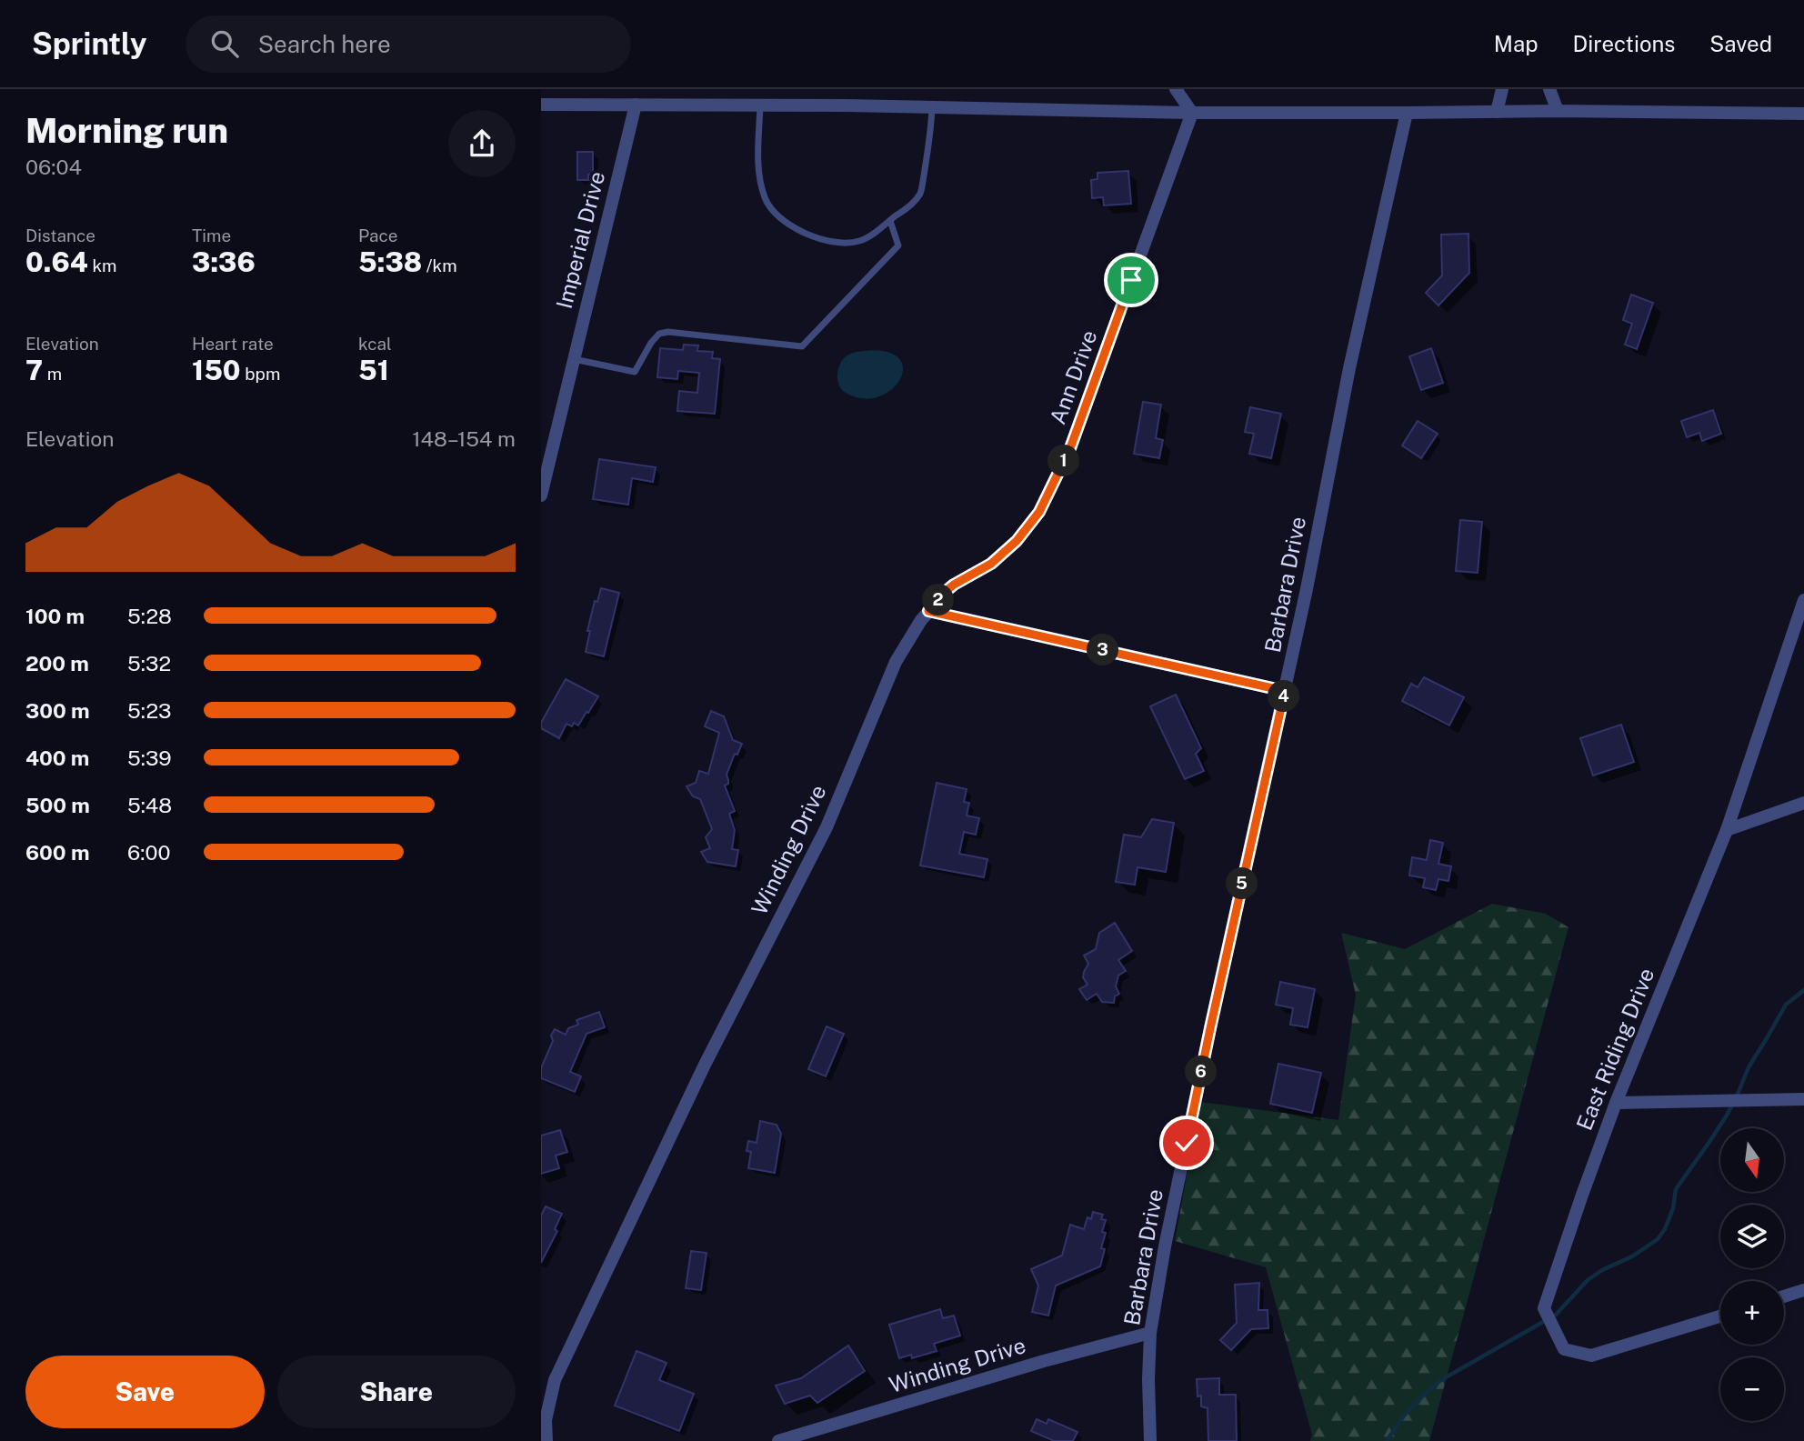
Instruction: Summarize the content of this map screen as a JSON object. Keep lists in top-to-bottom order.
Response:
{
  "streets": {
    "street": [
      "Imperial Drive",
      "Ann Drive",
      "Barbara Drive",
      "Winding Drive",
      "East Riding Drive"
    ]
  },
  "crossings": [
    ["Ann Drive", "Winding Drive"],
    ["Barbara Drive", "Winding Drive"]
  ],
  "north": "bottom",
  "page": {
    "header": "Sprintly",
    "search": "Search here",
    "nav": ["Map", "Directions", "Saved"],
    "heading": ["Morning run", "06:04"],
    "stats": [
      ["Distance", "0.64 km"],
      ["Time", "3:36"],
      ["Pace", "5:38 /km"],
      ["Elevation", "7 m"],
      ["Heart rate", "150 bpm"],
      ["kcal", "51"]
    ],
    "chart": ["Elevation", "148–154 m"],
    "pins": [
      "1",
      "2",
      "3",
      "4",
      "5",
      "6"
    ],
    "list": [
      {
        "name": "100 m",
        "note": "5:28"
      },
      {
        "name": "200 m",
        "note": "5:32"
      },
      {
        "name": "300 m",
        "note": "5:23"
      },
      {
        "name": "400 m",
        "note": "5:39"
      },
      {
        "name": "500 m",
        "note": "5:48"
      },
      {
        "name": "600 m",
        "note": "6:00"
      }
    ],
    "map_buttons": ["+", "−"],
    "buttons": ["Save", "Share"]
  }
}
